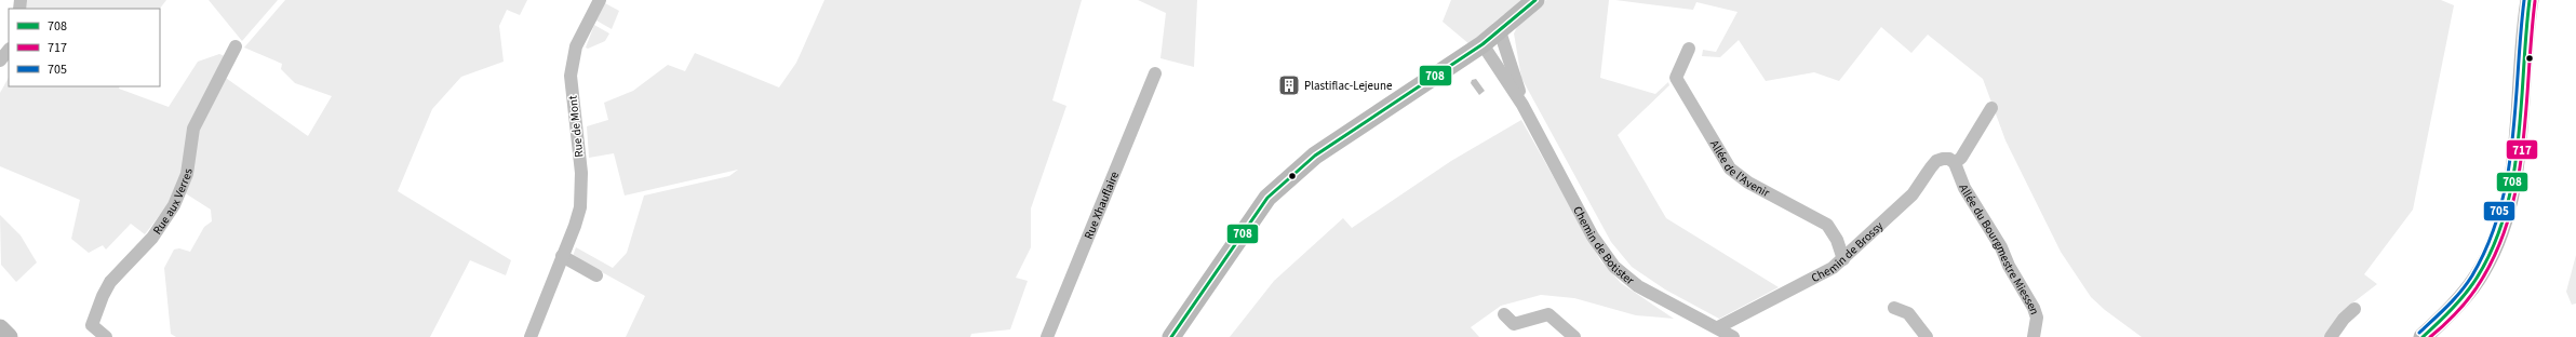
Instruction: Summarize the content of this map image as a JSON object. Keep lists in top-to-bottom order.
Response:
{
  "streets": {
    "street": [
      "Rue de Mont",
      "Allée de l'Avenir",
      "Rue aux Verres",
      "Rue Xhauflaire",
      "Chemin de Botister",
      "Allée du Bourgmestre Miessen",
      "Chemin de Brossy"
    ]
  },
  "crossings": [
    ["Allée de l'Avenir", "Chemin de Brossy"],
    ["Chemin de Botister", "Chemin de Brossy"],
    ["Allée du Bourgmestre Miessen", "Chemin de Brossy"]
  ],
  "places": {
    "building": ["Plastiflac-Lejeune"]
  },
  "lines": ["transit line 708", "transit line 705", "transit line 717"],
  "legend": ["708", "717", "705"]
}
